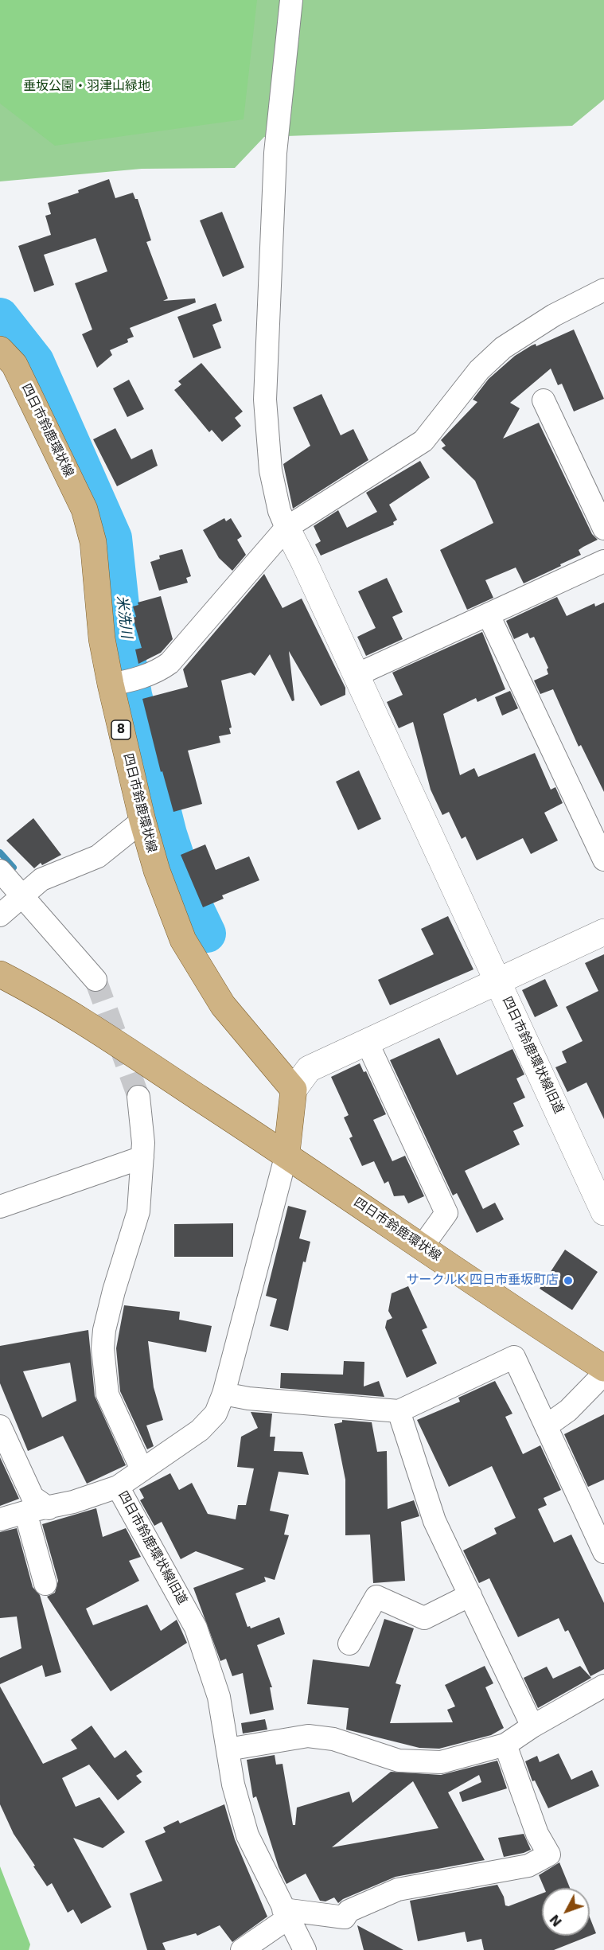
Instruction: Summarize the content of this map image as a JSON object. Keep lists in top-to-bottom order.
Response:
{
  "streets": {
    "main road": ["四日市鈴鹿環状線", "8"],
    "street": ["四日市鈴鹿環状線旧道"]
  },
  "crossings": [
    ["四日市鈴鹿環状線", "四日市鈴鹿環状線旧道"]
  ],
  "water": ["米洗川"],
  "parks": ["垂坂公園・羽津山緑地"],
  "places": ["サークルK 四日市垂坂町店"],
  "north": "bottom left"
}
